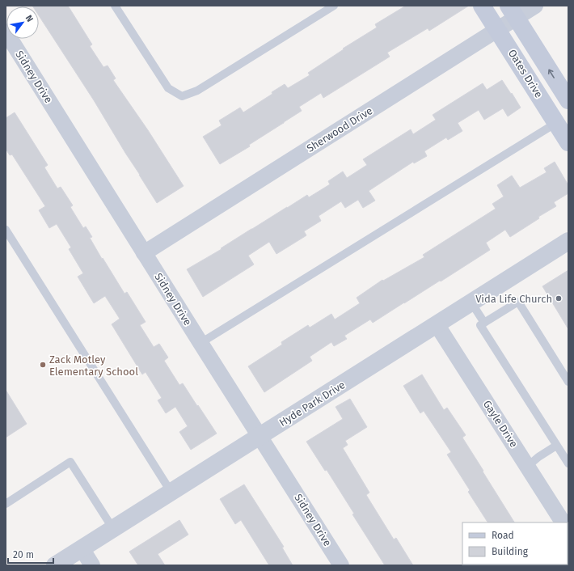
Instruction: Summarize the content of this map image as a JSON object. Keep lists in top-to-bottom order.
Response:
{
  "streets": {
    "main road": ["Oates Drive"],
    "street": [
      "Sidney Drive",
      "Sherwood Drive",
      "Hyde Park Drive",
      "Gayle Drive"
    ]
  },
  "crossings": [
    ["Oates Drive", "Sherwood Drive"],
    ["Sidney Drive", "Sherwood Drive"],
    ["Sidney Drive", "Hyde Park Drive"],
    ["Hyde Park Drive", "Gayle Drive"]
  ],
  "places": ["Vida Life Church", "Zack Motley Elementary School"],
  "legend": ["Road", "Building"],
  "scale_bar": "20 m",
  "north": "top right"
}
